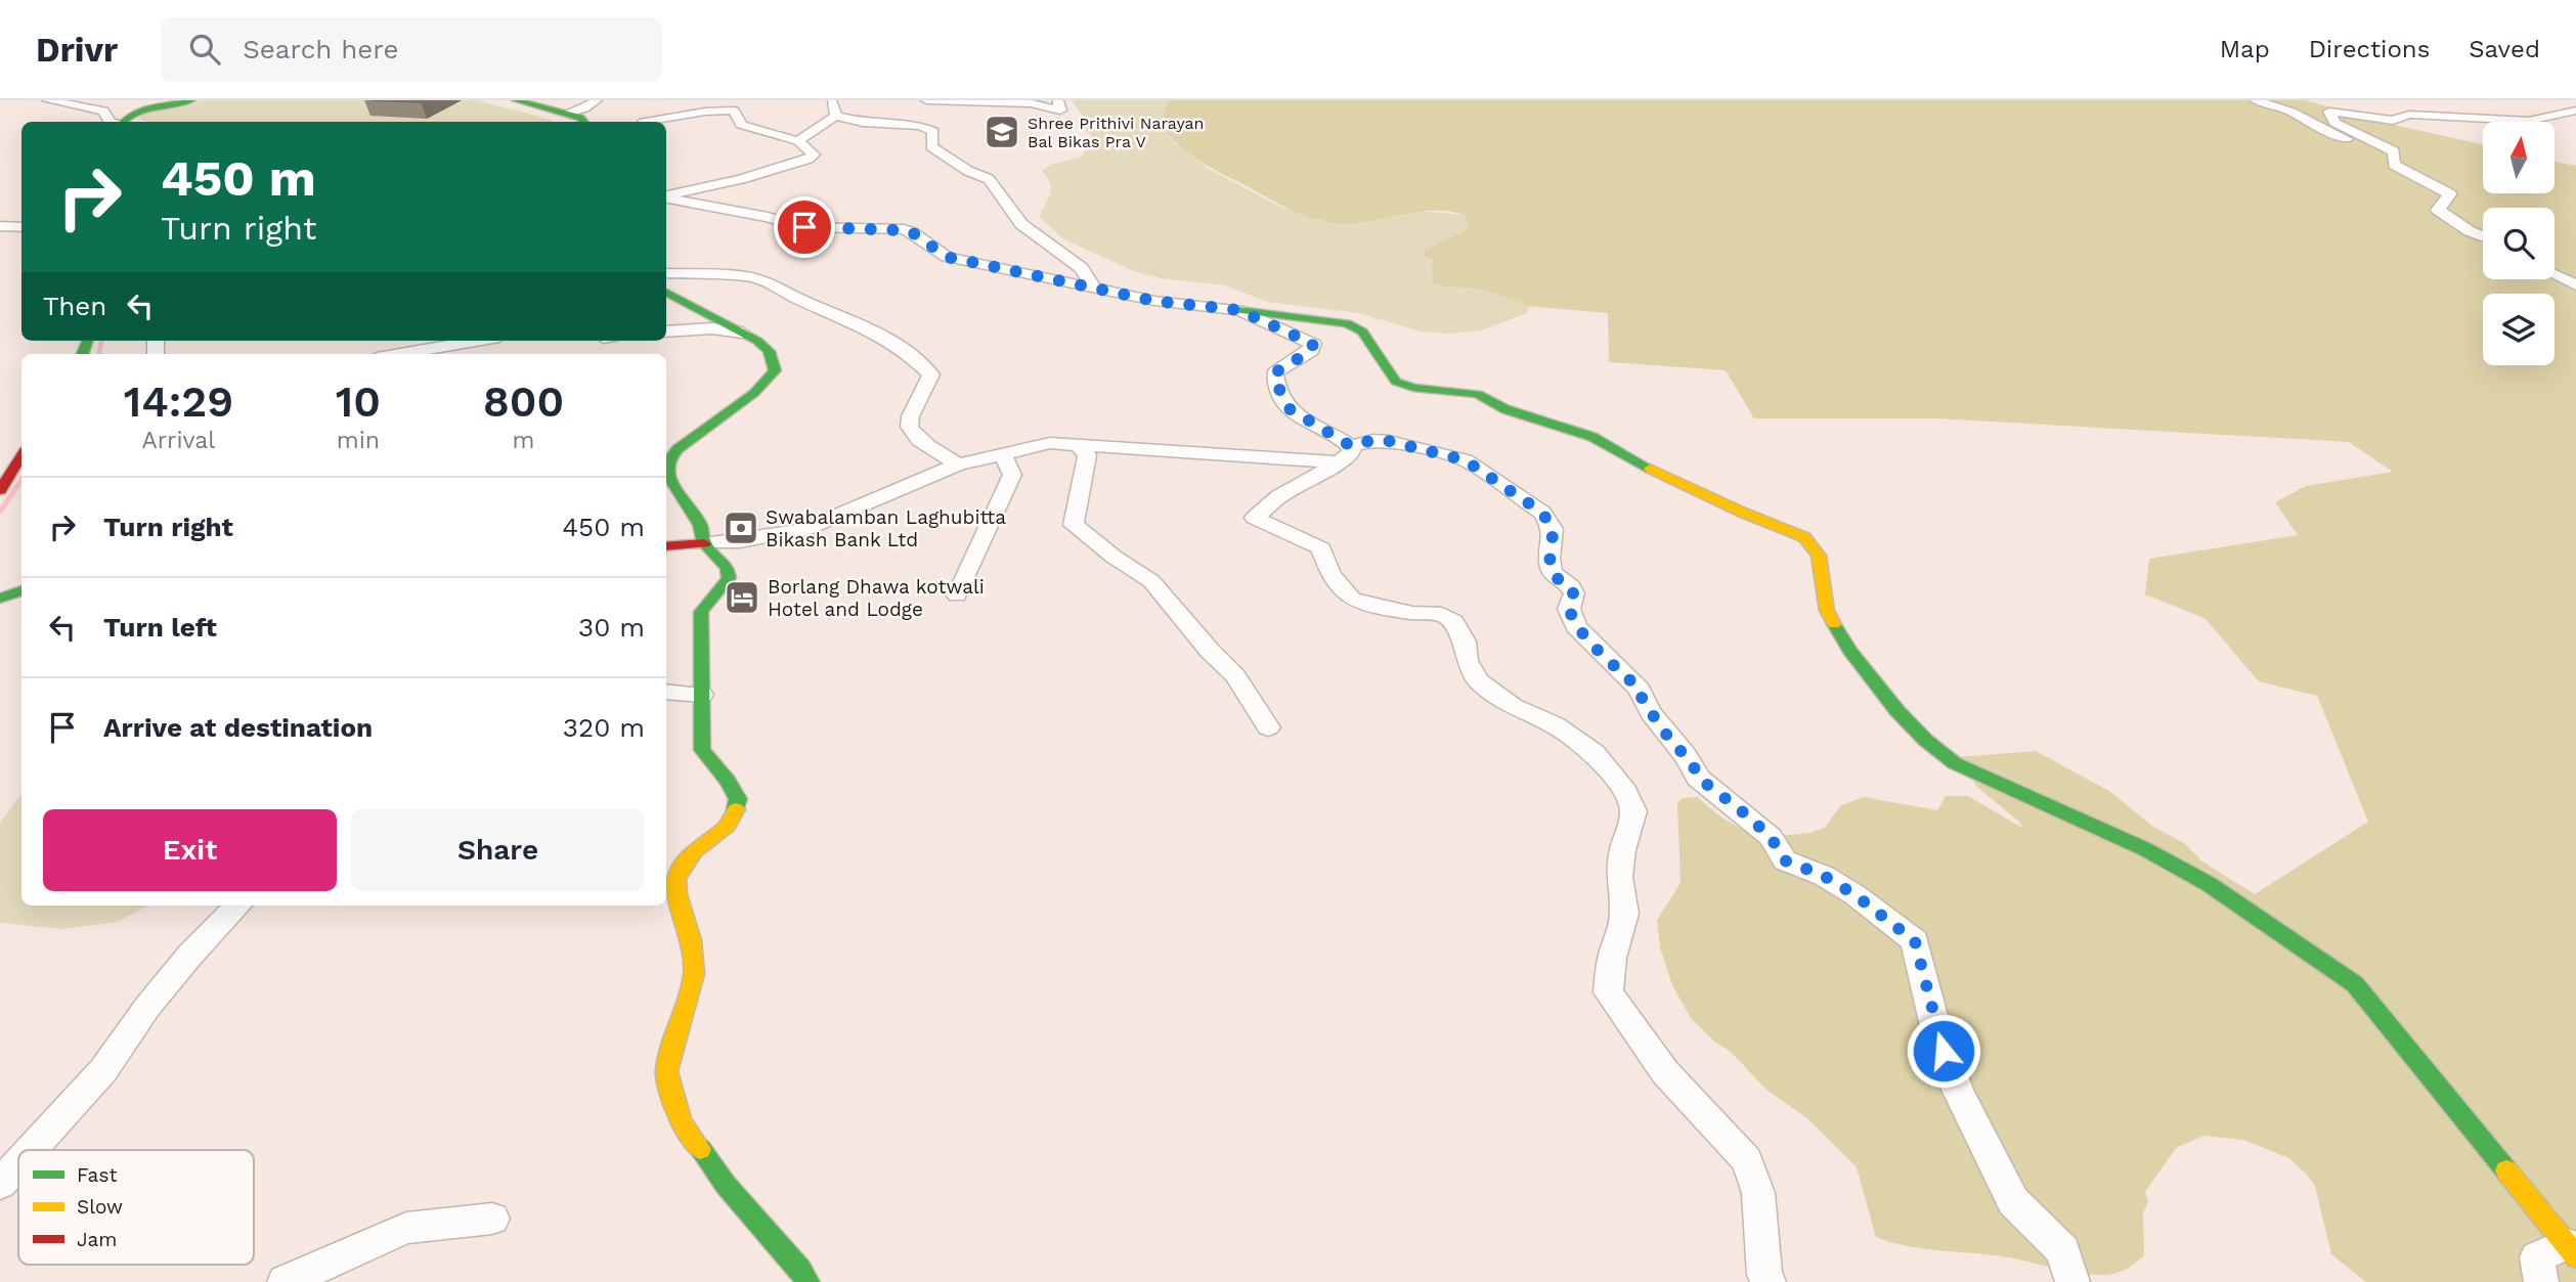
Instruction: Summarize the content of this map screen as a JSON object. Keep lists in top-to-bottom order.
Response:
{
  "places": {
    "school or university": ["Shree Prithivi Narayan Bal Bikas Pra V"],
    "bank": ["Swabalamban Laghubitta Bikash Bank Ltd"],
    "hotel": ["Borlang Dhawa kotwali Hotel and Lodge"]
  },
  "legend": ["Fast", "Slow", "Jam"],
  "north": "top",
  "page": {
    "header": "Drivr",
    "search": "Search here",
    "nav": ["Map", "Directions", "Saved"],
    "turn": ["450 m", "Turn right"],
    "then": "Then",
    "eta": [
      "14:29",
      "Arrival",
      "10",
      "min",
      "800",
      "m"
    ],
    "list": [
      {
        "name": "Turn right",
        "value": "450 m"
      },
      {
        "name": "Turn left",
        "value": "30 m"
      },
      {
        "name": "Arrive at destination",
        "value": "320 m"
      }
    ],
    "buttons": ["Exit", "Share"]
  }
}
